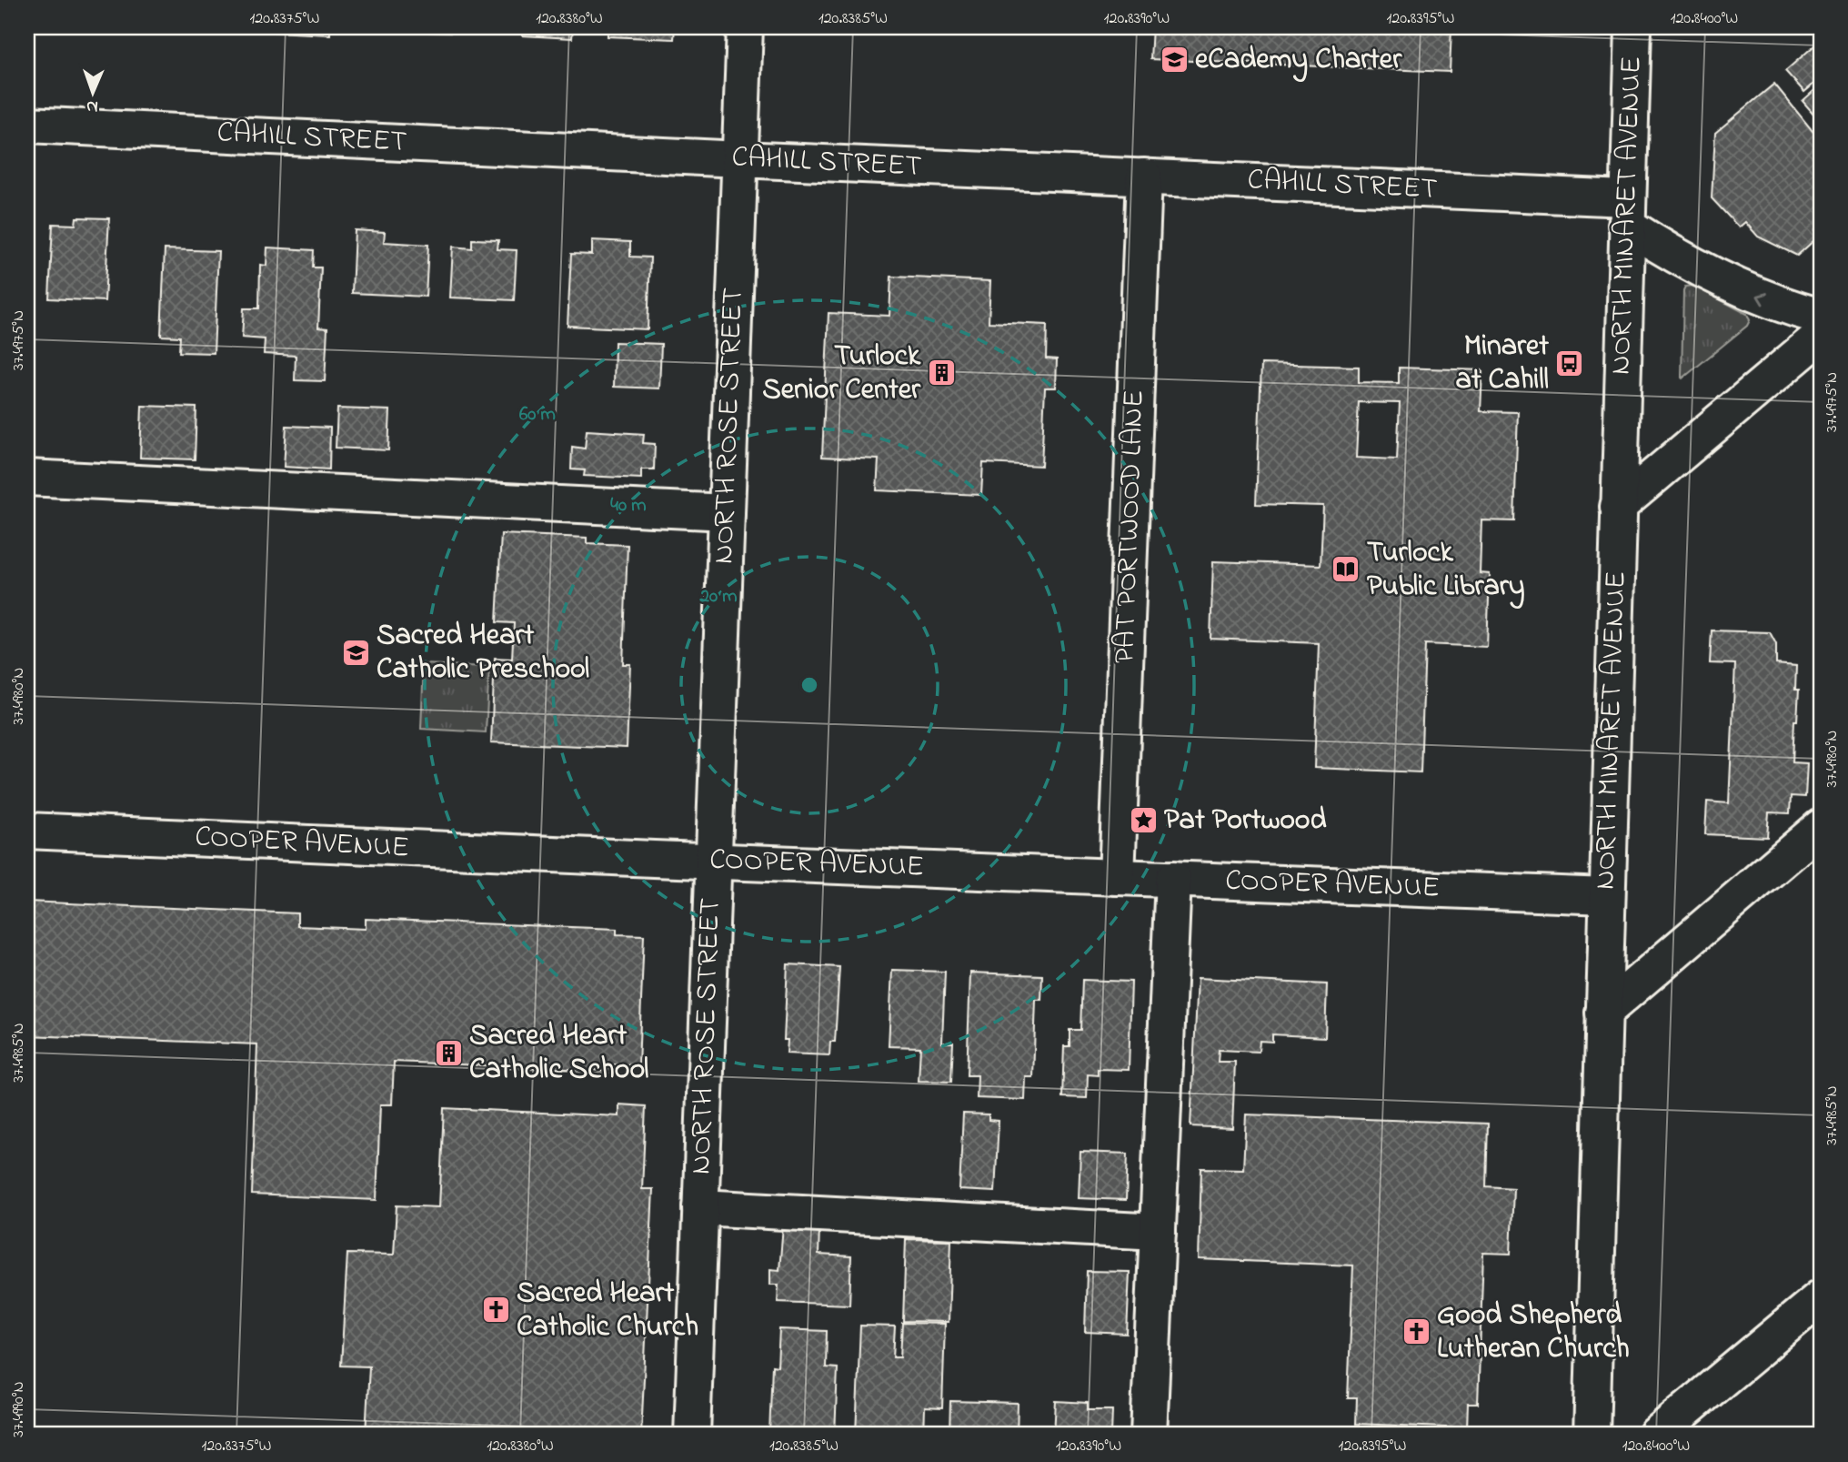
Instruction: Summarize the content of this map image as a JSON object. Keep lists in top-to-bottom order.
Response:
{
  "streets": {
    "street": [
      "CAHILL STREET",
      "NORTH MINARET AVENUE",
      "NORTH ROSE STREET",
      "PAT PORTWOOD LANE",
      "COOPER AVENUE"
    ]
  },
  "crossings": [
    ["CAHILL STREET", "NORTH MINARET AVENUE"],
    ["CAHILL STREET", "NORTH ROSE STREET"],
    ["CAHILL STREET", "PAT PORTWOOD LANE"],
    ["NORTH MINARET AVENUE", "COOPER AVENUE"],
    ["NORTH ROSE STREET", "COOPER AVENUE"],
    ["PAT PORTWOOD LANE", "COOPER AVENUE"]
  ],
  "places": {
    "school or university": ["eCademy Charter", "Sacred Heart Catholic Preschool"],
    "bus stop": ["Minaret at Cahill"],
    "building": ["Turlock Senior Center", "Sacred Heart Catholic School"],
    "library": ["Turlock Public Library"],
    "place": ["Pat Portwood"],
    "church": ["Sacred Heart Catholic Church", "Good Shepherd Lutheran Church"]
  },
  "north": "bottom",
  "coordinates": [
    "120.8375°W",
    "120.8380°W",
    "120.8385°W",
    "120.8390°W",
    "120.8395°W",
    "120.8400°W",
    "37.4975°N",
    "37.4980°N",
    "37.4985°N",
    "37.4990°N"
  ],
  "rings": ["60 m", "40 m", "20 m"]
}
